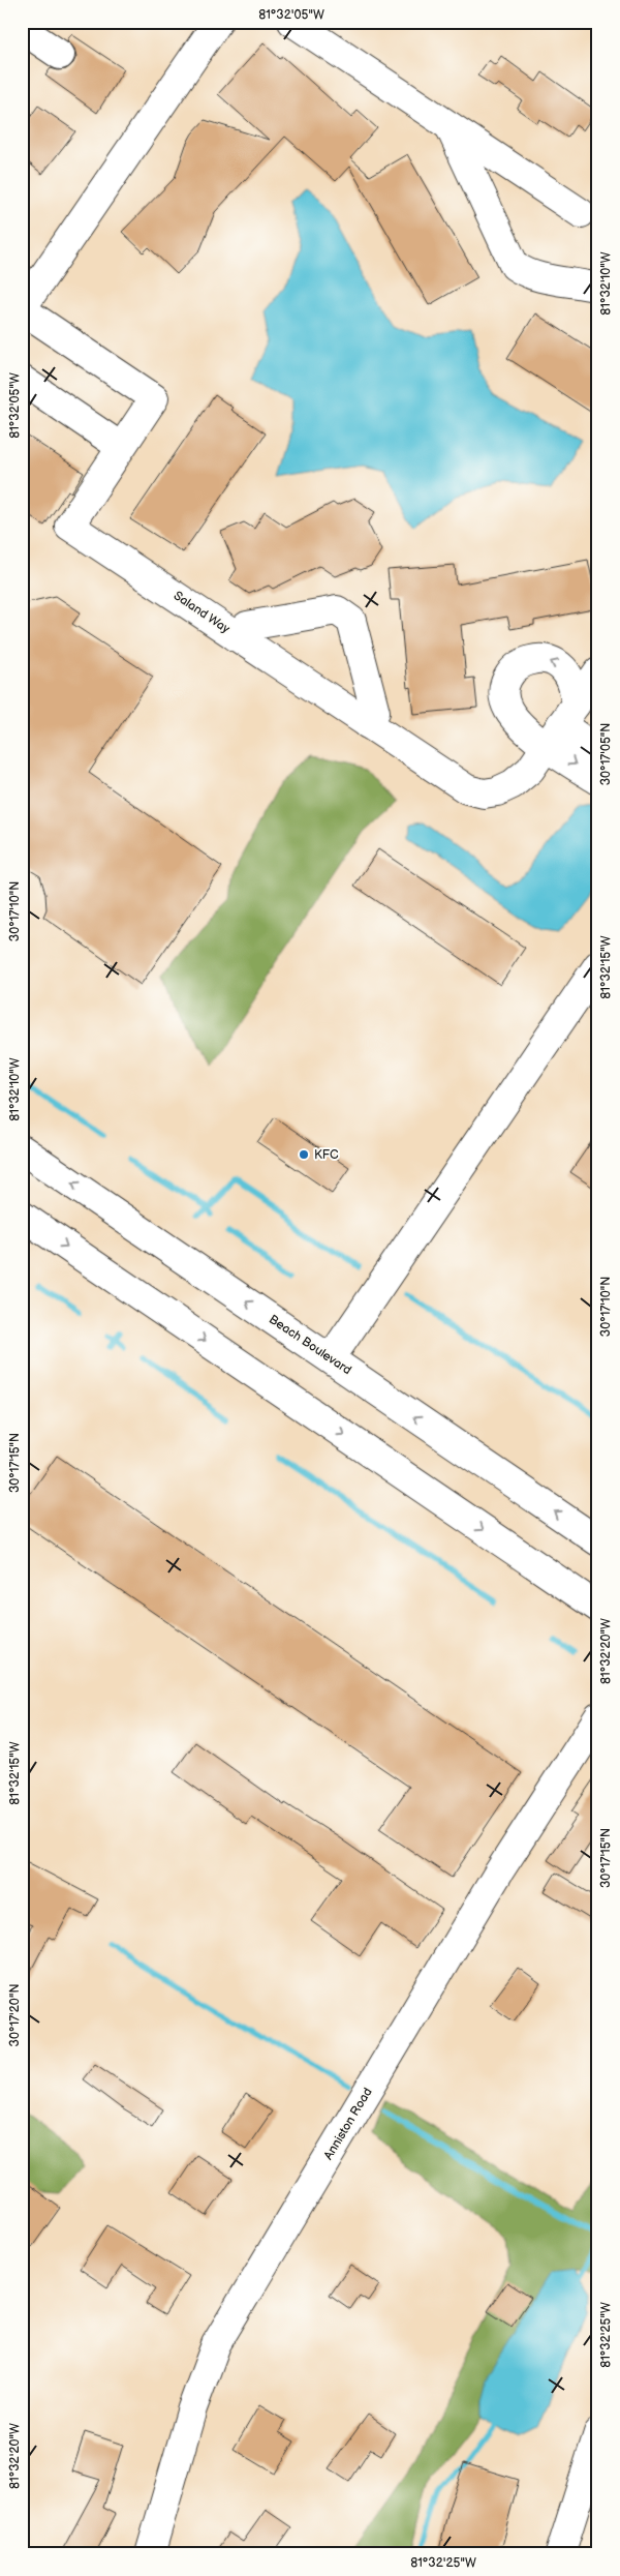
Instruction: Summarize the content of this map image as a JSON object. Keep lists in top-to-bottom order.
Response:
{
  "streets": {
    "main road": ["Saland Way", "Beach Boulevard", "Anniston Road"]
  },
  "places": ["KFC"],
  "coordinates": [
    "81°32'05\"W",
    "81°32'10\"W",
    "30°17'05\"N",
    "30°17'10\"N",
    "81°32'15\"W",
    "30°17'15\"N",
    "81°32'20\"W",
    "30°17'20\"N",
    "81°32'25\"W"
  ]
}
